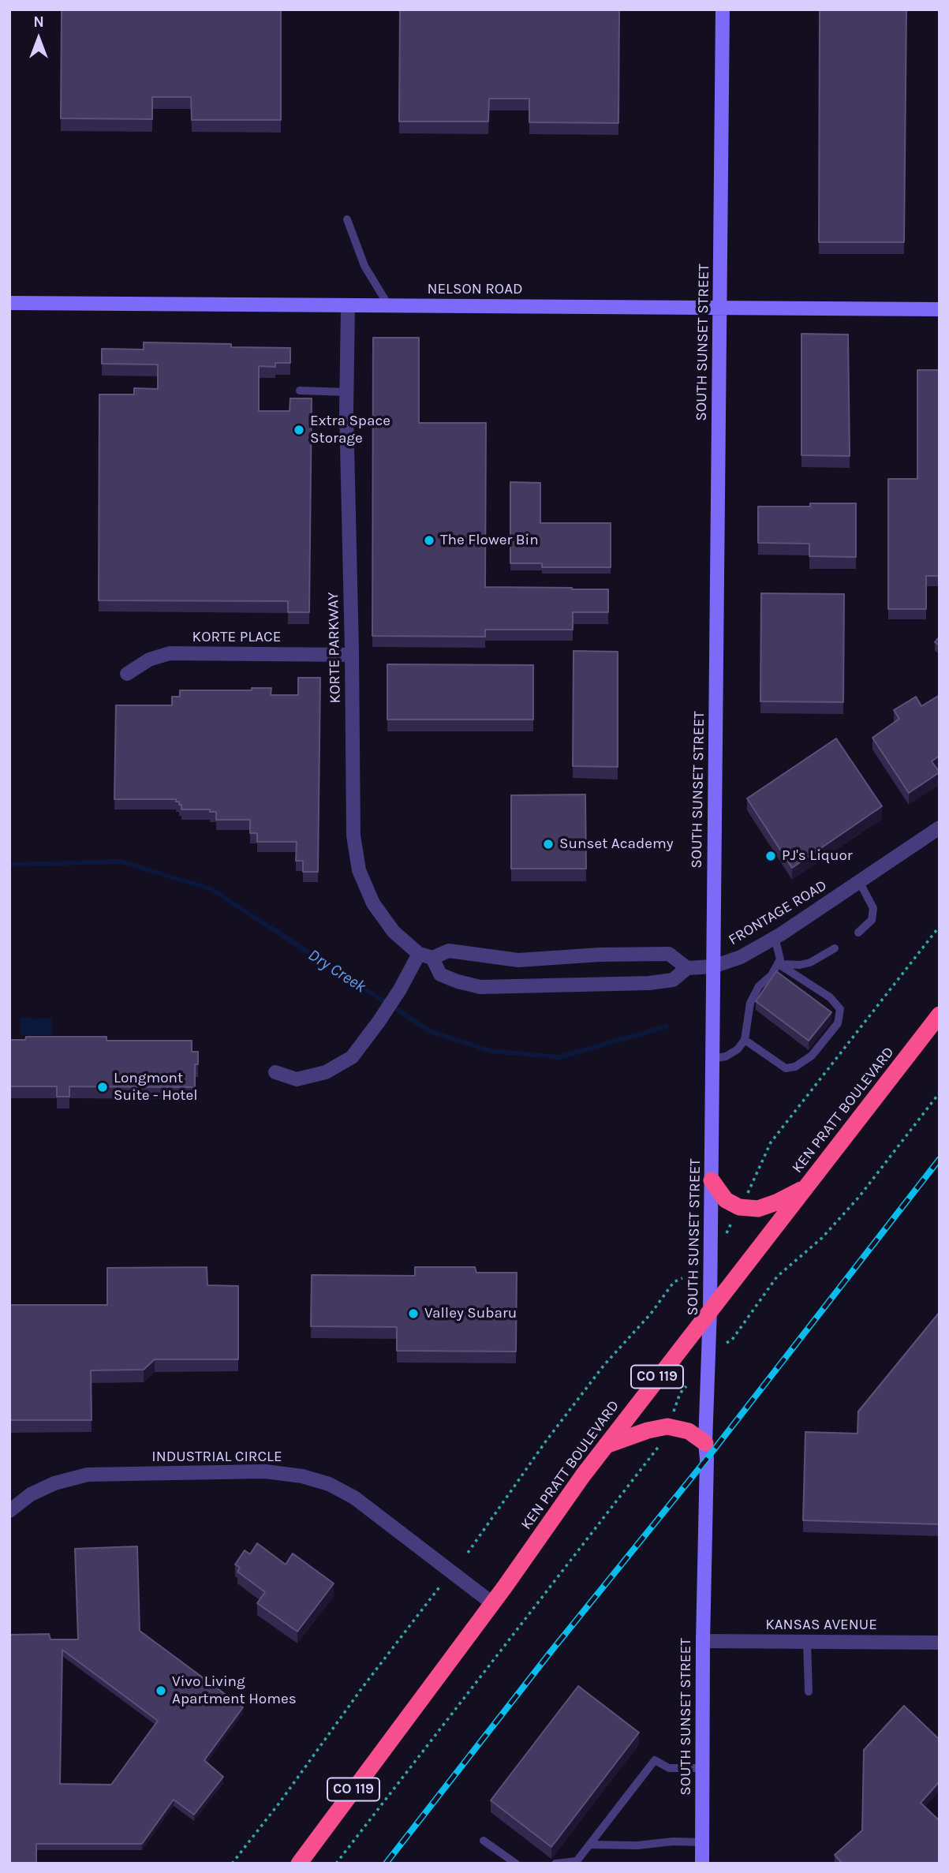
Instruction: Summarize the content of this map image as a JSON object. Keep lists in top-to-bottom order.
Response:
{
  "streets": {
    "highway": ["KEN PRATT BOULEVARD", "CO 119"],
    "street": [
      "NELSON ROAD",
      "SOUTH SUNSET STREET",
      "KORTE PLACE",
      "KORTE PARKWAY",
      "FRONTAGE ROAD",
      "INDUSTRIAL CIRCLE",
      "KANSAS AVENUE"
    ]
  },
  "crossings": [
    ["NELSON ROAD", "SOUTH SUNSET STREET"],
    ["NELSON ROAD", "KORTE PARKWAY"],
    ["SOUTH SUNSET STREET", "KORTE PARKWAY"],
    ["SOUTH SUNSET STREET", "FRONTAGE ROAD"],
    ["SOUTH SUNSET STREET", "KEN PRATT BOULEVARD"],
    ["SOUTH SUNSET STREET", "KANSAS AVENUE"],
    ["KORTE PLACE", "KORTE PARKWAY"],
    ["KORTE PARKWAY", "FRONTAGE ROAD"],
    ["KEN PRATT BOULEVARD", "INDUSTRIAL CIRCLE"]
  ],
  "water": ["Dry Creek"],
  "places": [
    "Extra Space Storage",
    "The Flower Bin",
    "Sunset Academy",
    "PJ's Liquor",
    "Longmont Suite - Hotel",
    "Valley Subaru",
    "Vivo Living Apartment Homes"
  ],
  "north": "top"
}
